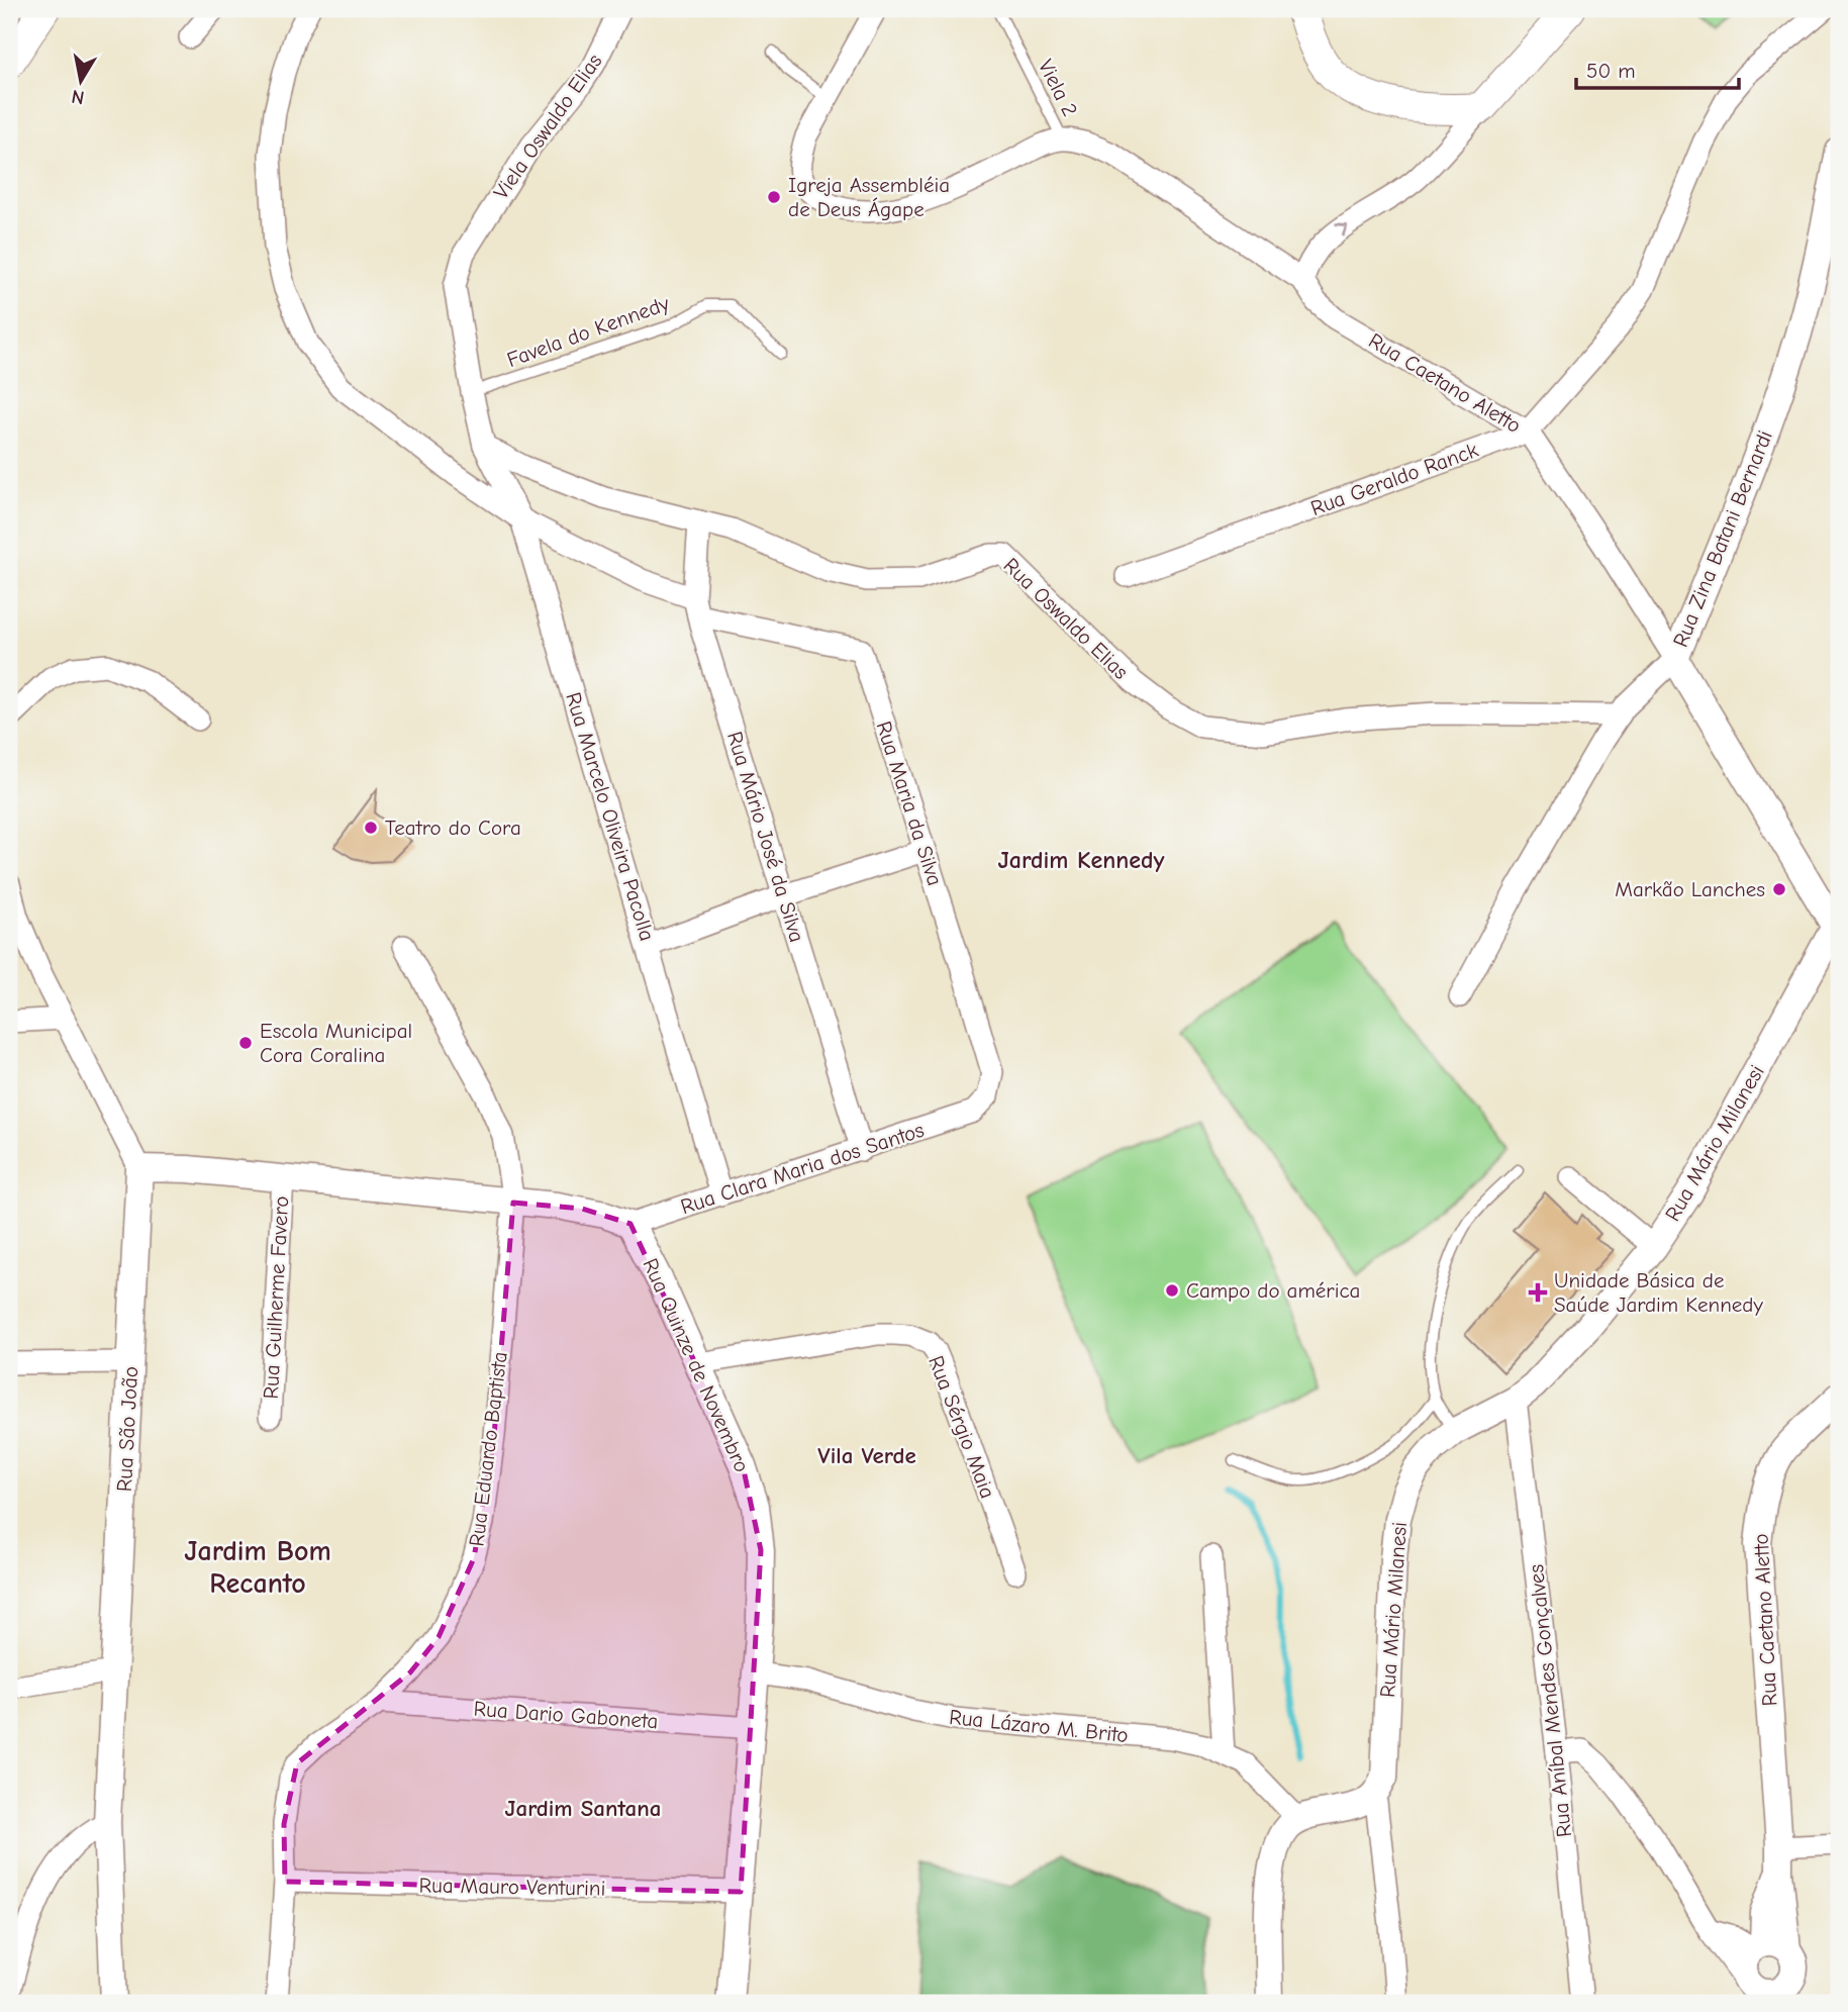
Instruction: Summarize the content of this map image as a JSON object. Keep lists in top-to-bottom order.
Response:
{
  "streets": {
    "street": [
      "Viela Oswaldo Elias",
      "Rua Caetano Aletto",
      "Rua Geraldo Ranck",
      "Rua Zina Batani Bernardi",
      "Rua Oswaldo Elias",
      "Rua Maria da Silva",
      "Rua Marcelo Oliveira Pacolla",
      "Rua Mário José da Silva",
      "Rua Mário Milanesi",
      "Rua Clara Maria dos Santos",
      "Rua Guilherme Favero",
      "Rua Quinze de Novembro",
      "Rua Sérgio Maia",
      "Rua São João",
      "Rua Eduardo Baptista",
      "Rua Aníbal Mendes Gonçalves",
      "Rua Dario Gaboneta",
      "Rua Lázaro M. Brito",
      "Rua Mauro Venturini"
    ],
    "lane": ["Viela 2", "Favela do Kennedy"]
  },
  "crossings": [
    ["Viela 2", "Rua Caetano Aletto"],
    ["Viela Oswaldo Elias", "Favela do Kennedy"],
    ["Viela Oswaldo Elias", "Rua Oswaldo Elias"],
    ["Viela Oswaldo Elias", "Rua Marcelo Oliveira Pacolla"],
    ["Rua Caetano Aletto", "Rua Geraldo Ranck"],
    ["Rua Caetano Aletto", "Rua Zina Batani Bernardi"],
    ["Rua Caetano Aletto", "Rua Mário Milanesi"],
    ["Rua Zina Batani Bernardi", "Rua Oswaldo Elias"],
    ["Rua Oswaldo Elias", "Rua Marcelo Oliveira Pacolla"],
    ["Rua Oswaldo Elias", "Rua Mário José da Silva"],
    ["Rua Maria da Silva", "Rua Marcelo Oliveira Pacolla"],
    ["Rua Maria da Silva", "Rua Mário José da Silva"],
    ["Rua Maria da Silva", "Rua Clara Maria dos Santos"],
    ["Rua Marcelo Oliveira Pacolla", "Rua Clara Maria dos Santos"],
    ["Rua Mário José da Silva", "Rua Clara Maria dos Santos"],
    ["Rua Mário Milanesi", "Rua Aníbal Mendes Gonçalves"],
    ["Rua Clara Maria dos Santos", "Rua Quinze de Novembro"],
    ["Rua Quinze de Novembro", "Rua Sérgio Maia"],
    ["Rua Quinze de Novembro", "Rua Dario Gaboneta"],
    ["Rua Quinze de Novembro", "Rua Lázaro M. Brito"],
    ["Rua Quinze de Novembro", "Rua Mauro Venturini"],
    ["Rua Eduardo Baptista", "Rua Dario Gaboneta"],
    ["Rua Eduardo Baptista", "Rua Mauro Venturini"]
  ],
  "districts": [
    "Jardim Kennedy",
    "Vila Verde",
    "Jardim Bom Recanto",
    "Jardim Santana"
  ],
  "places": {
    "other": [
      "Igreja Assembléia de Deus Ágape",
      "Teatro do Cora",
      "Markão Lanches",
      "Escola Municipal Cora Coralina",
      "Campo do américa"
    ],
    "health": ["Unidade Básica de Saúde Jardim Kennedy"]
  },
  "scale_bar": "50 m",
  "north": "bottom"
}
